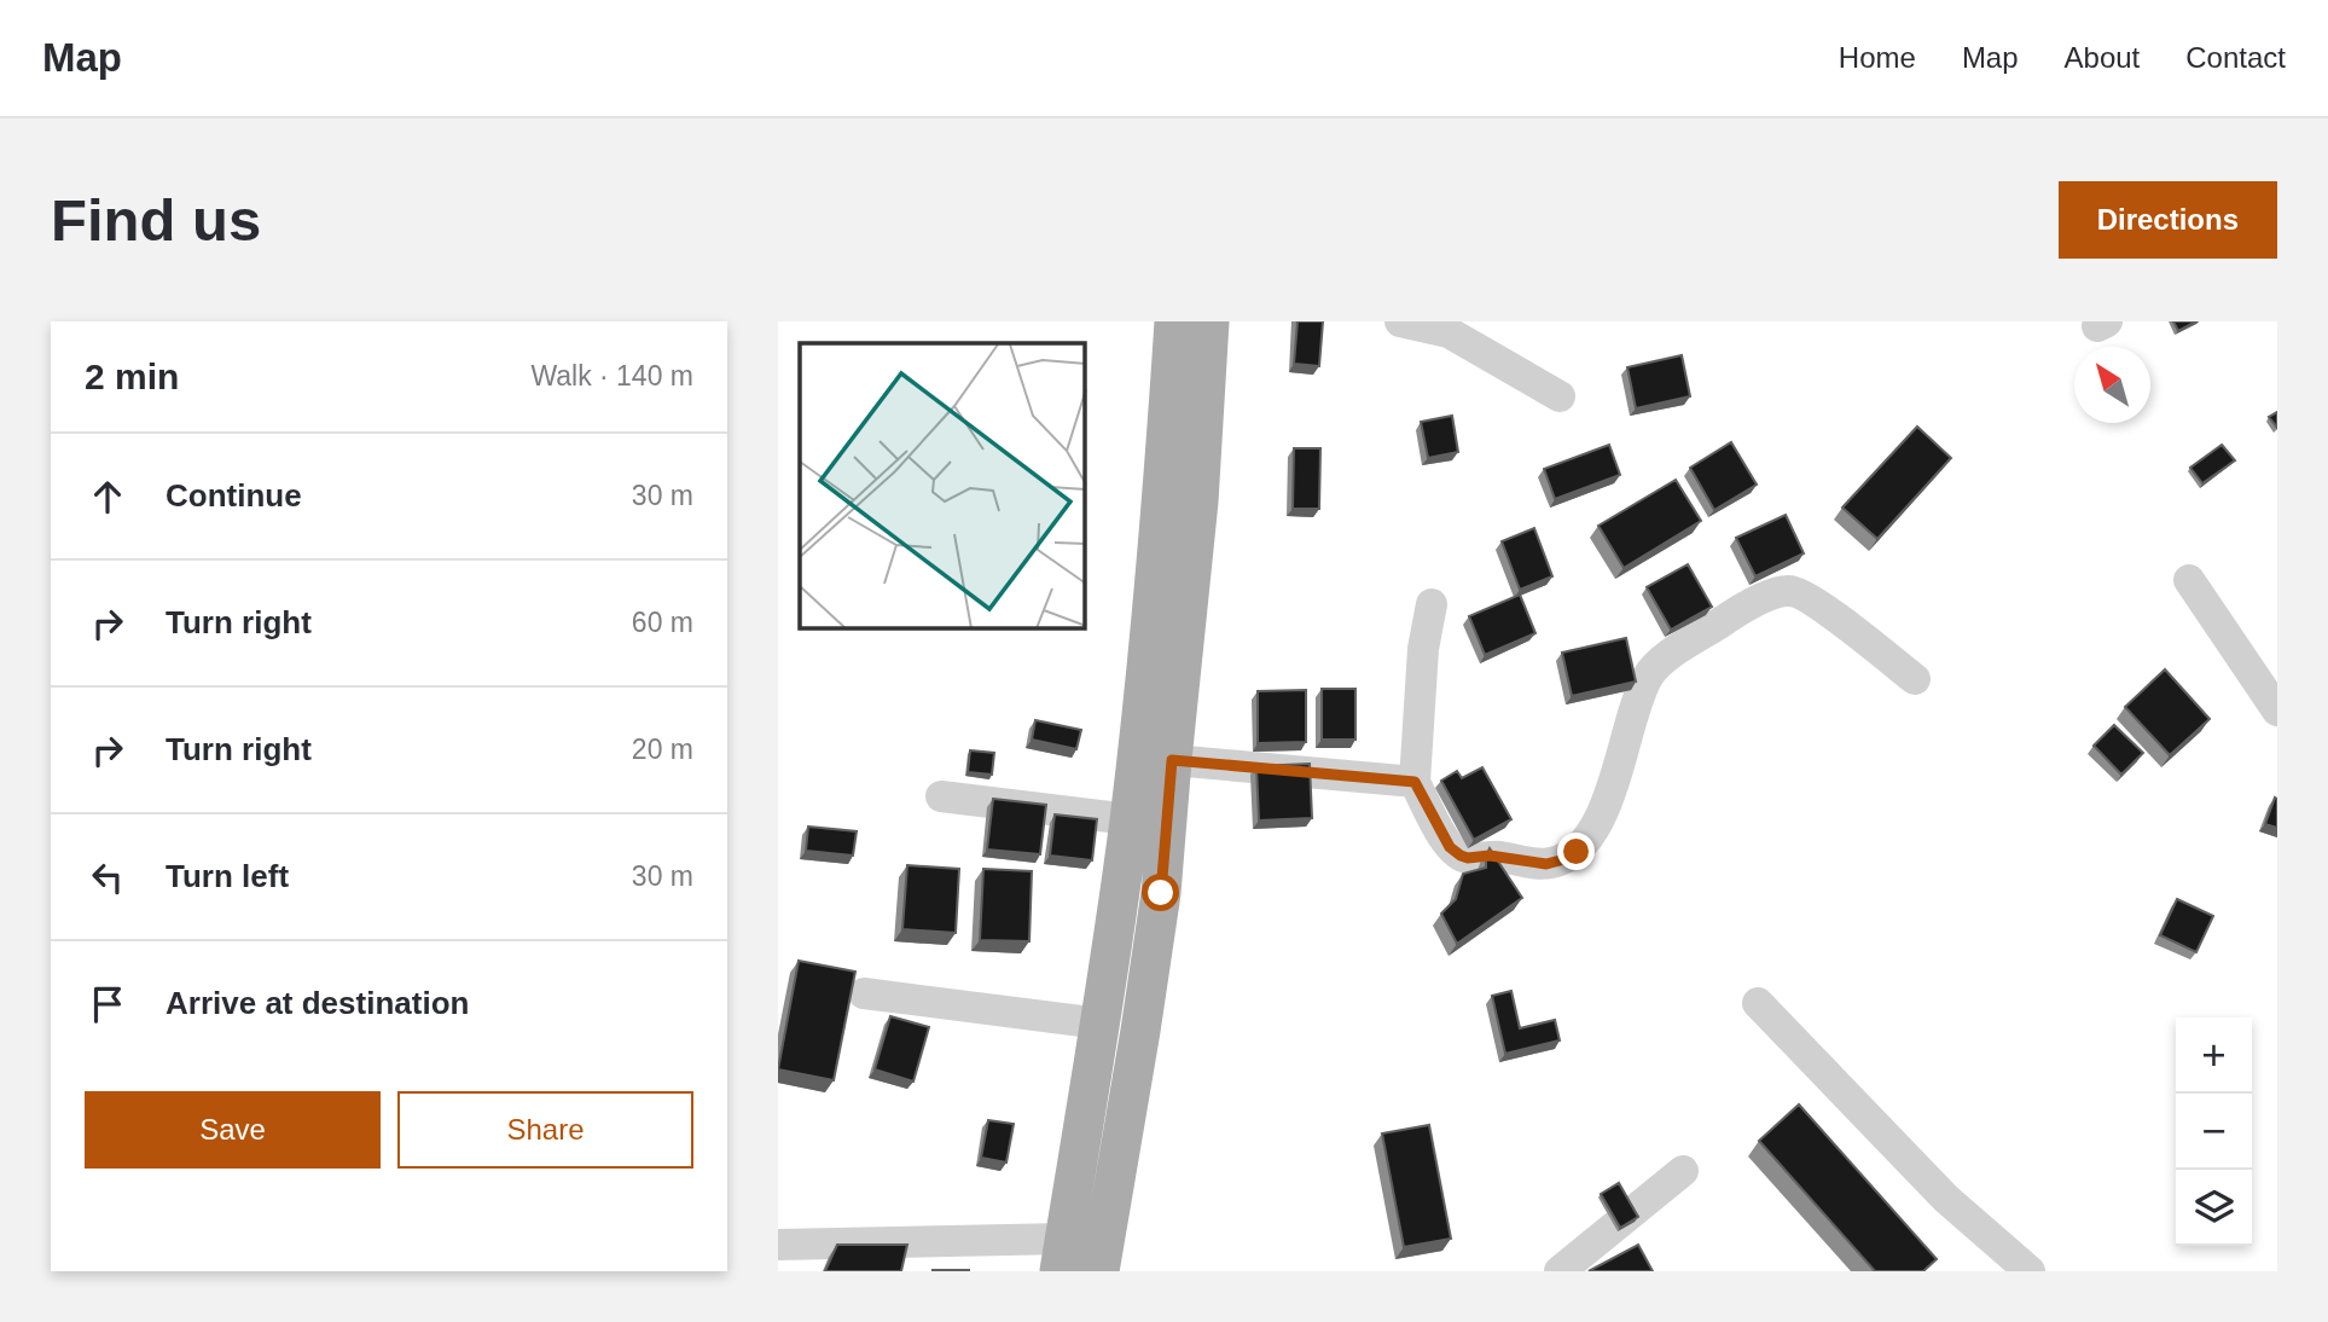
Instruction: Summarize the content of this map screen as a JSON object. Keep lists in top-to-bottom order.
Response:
{
  "north": "top left",
  "page": {
    "header": "Map",
    "nav": [
      "Home",
      "Map",
      "About",
      "Contact"
    ],
    "buttons": [
      "Directions",
      ["Save", "Share"]
    ],
    "title": "Find us",
    "heading": ["2 min", "Walk · 140 m"],
    "list": [
      ["Continue", "30 m"],
      ["Turn right", "60 m"],
      ["Turn right", "20 m"],
      ["Turn left", "30 m"],
      "Arrive at destination"
    ],
    "map_buttons": ["+", "−"]
  }
}
